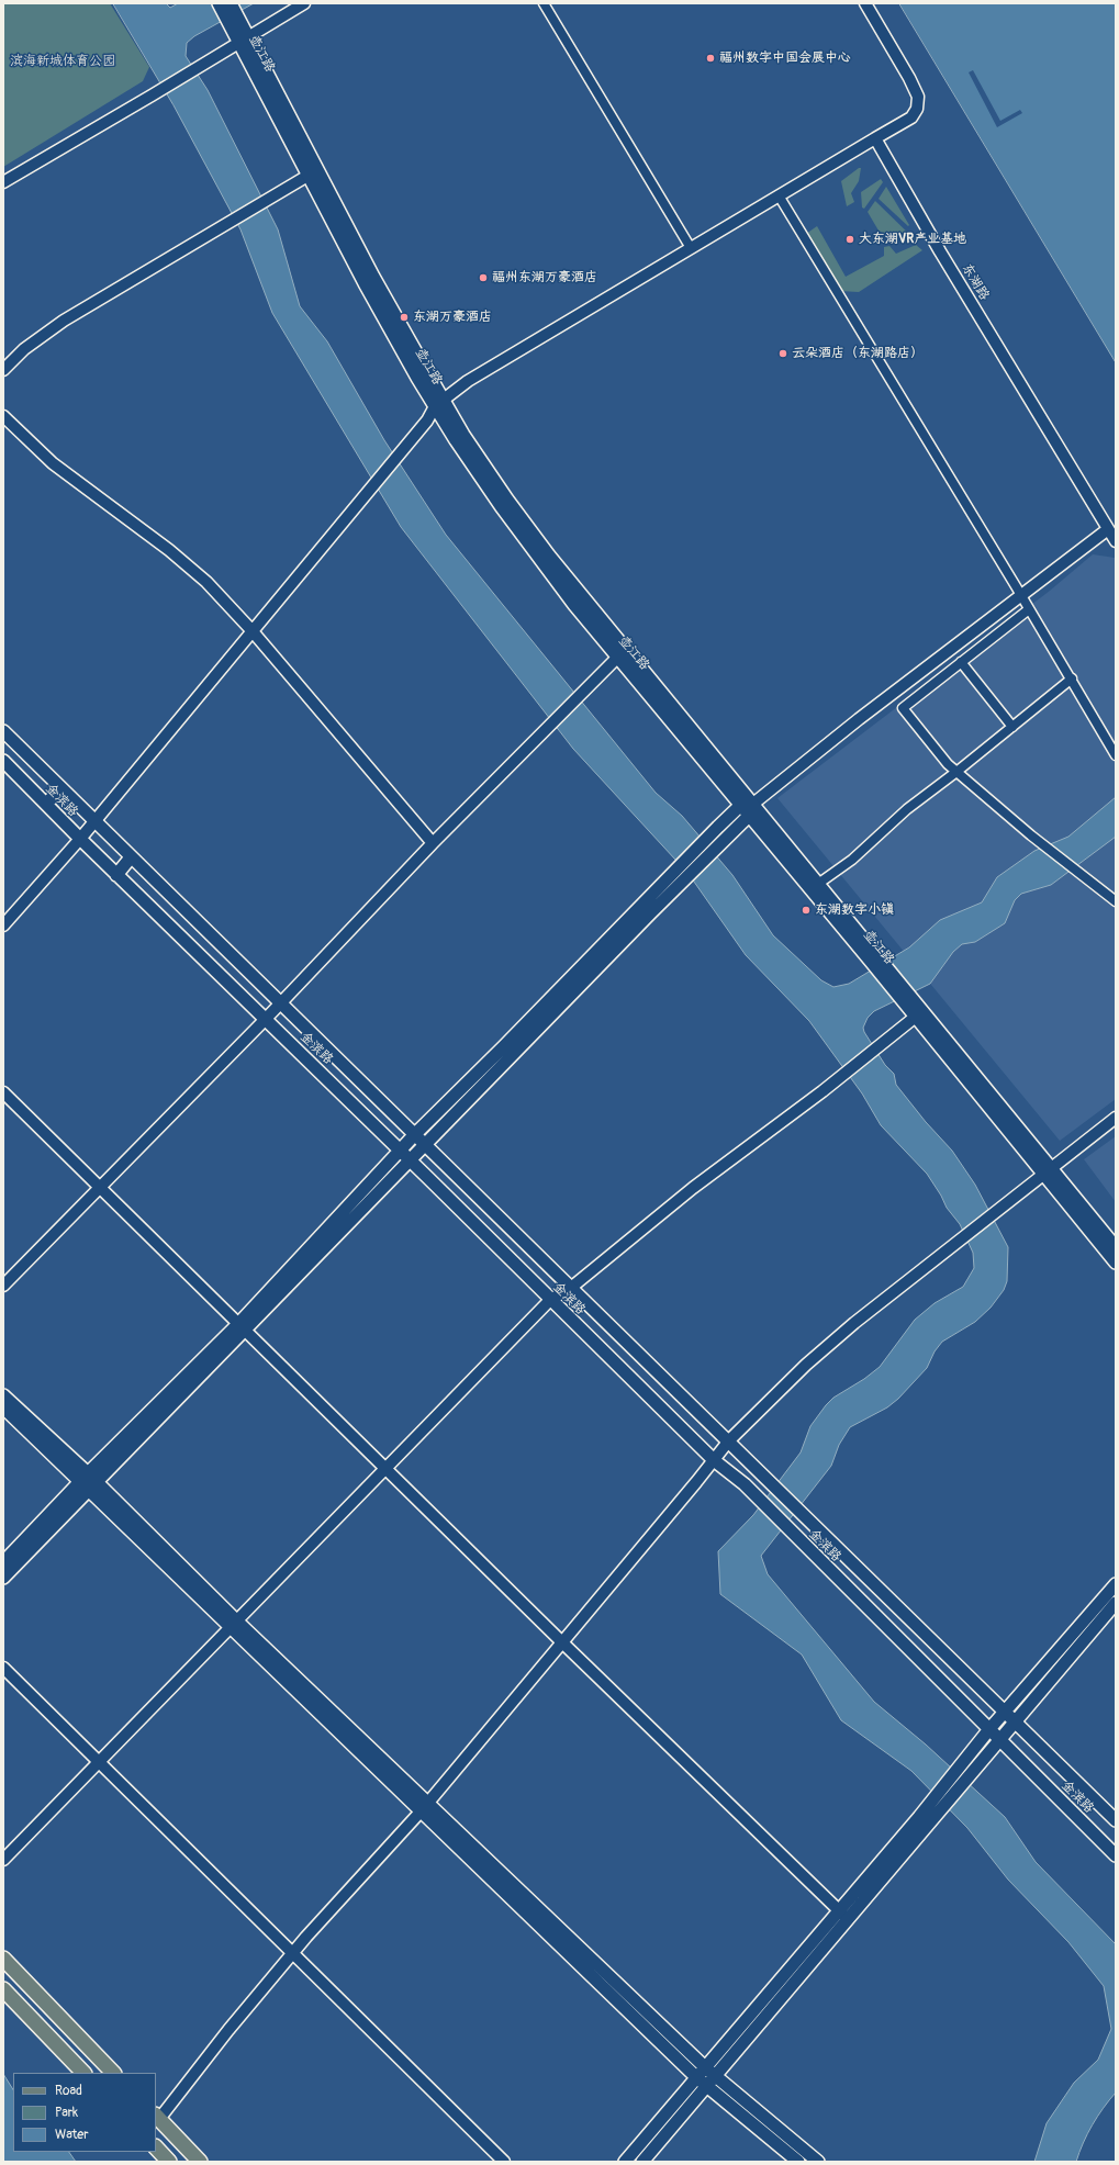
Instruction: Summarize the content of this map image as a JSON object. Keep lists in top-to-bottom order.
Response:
{
  "streets": {
    "main road": ["壶江路", "金滨路"],
    "street": ["东湖路"]
  },
  "parks": ["滨海新城体育公园"],
  "places": [
    "福州数字中国会展中心",
    "大东湖VR产业基地",
    "福州东湖万豪酒店",
    "东湖万豪酒店",
    "云朵酒店（东湖路店）",
    "东湖数字小镇"
  ],
  "legend": ["Road", "Park", "Water"]
}
